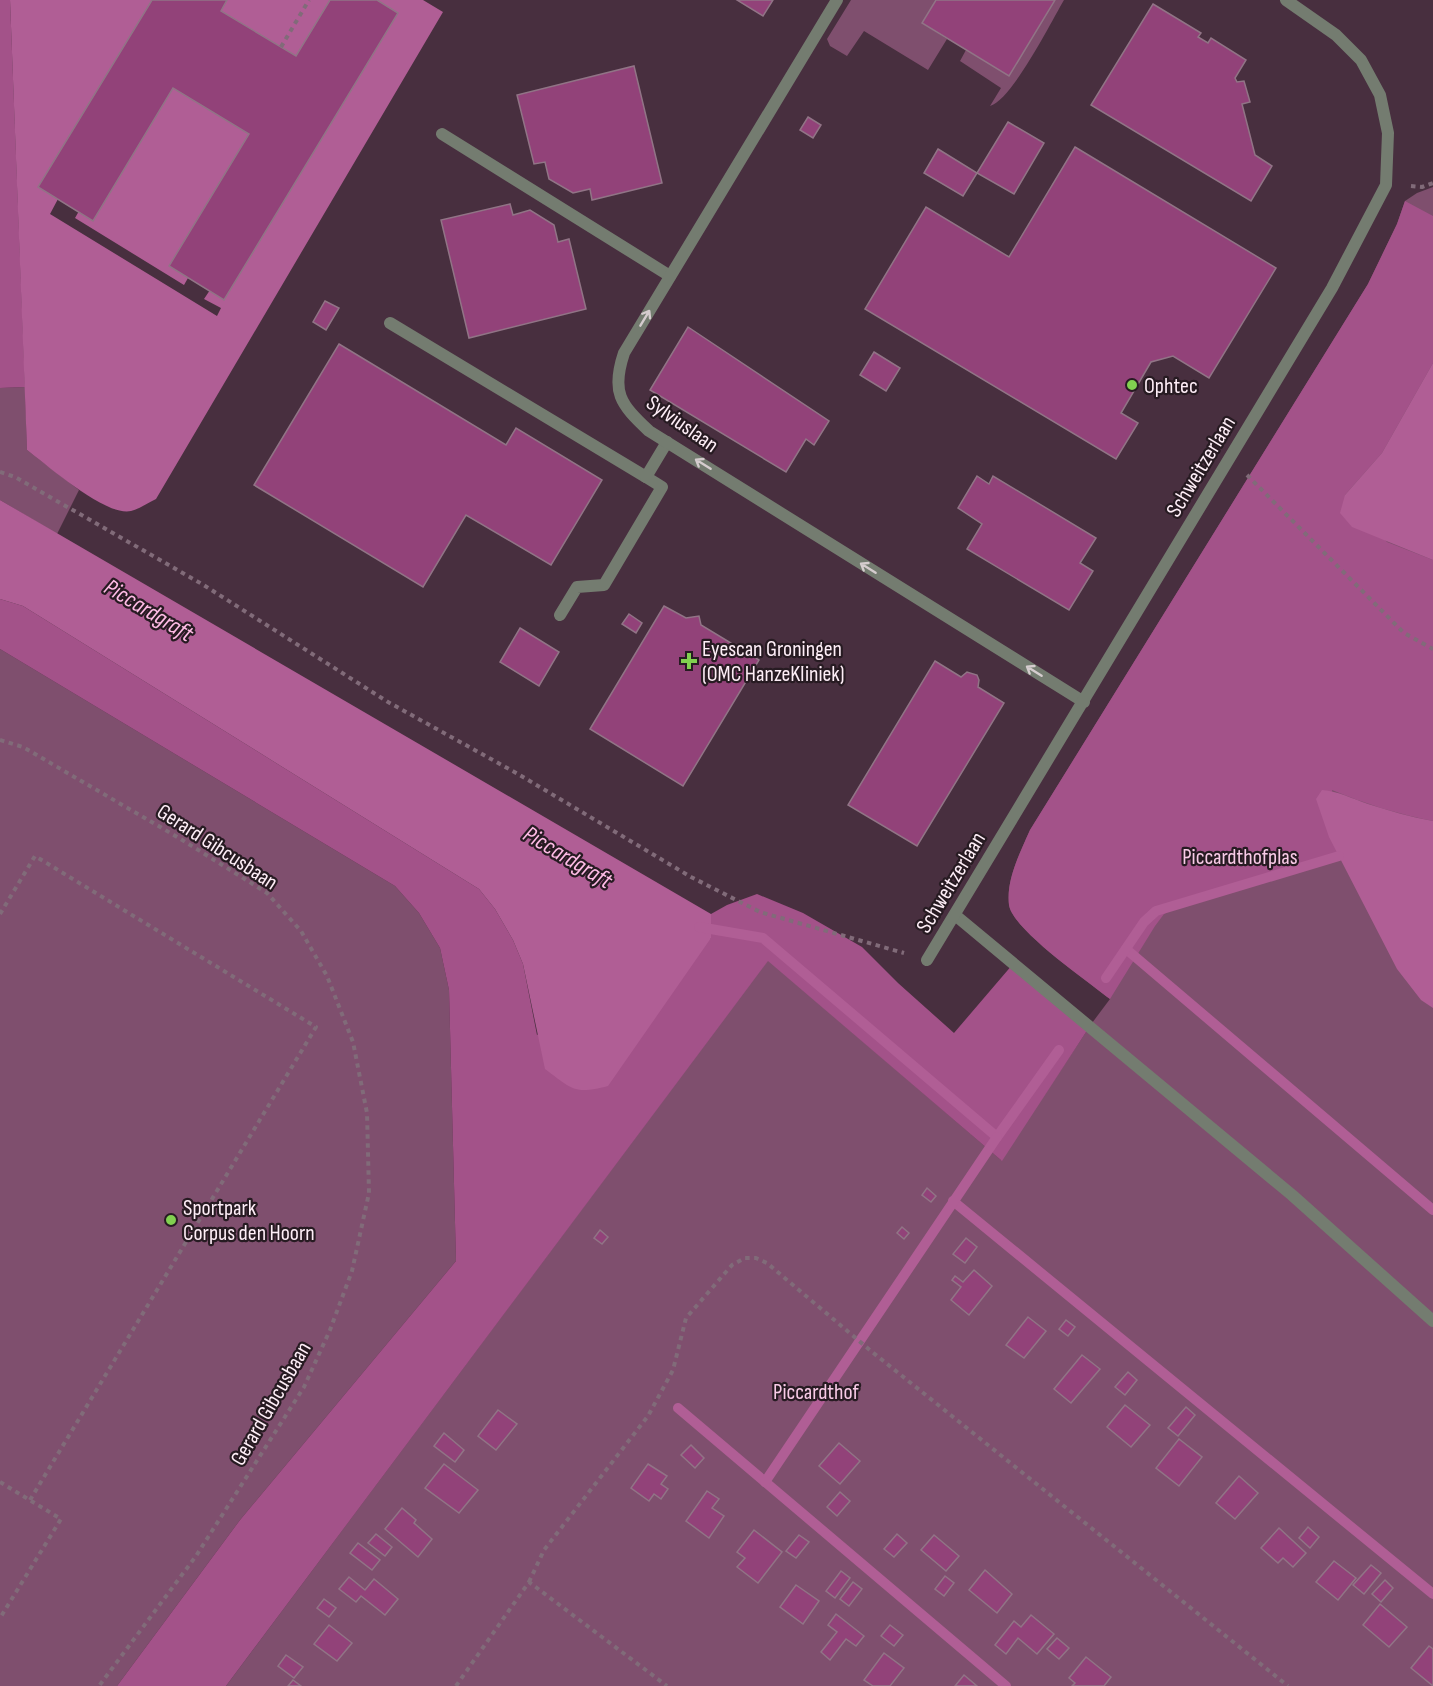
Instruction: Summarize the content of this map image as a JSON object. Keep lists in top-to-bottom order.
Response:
{
  "streets": {
    "street": ["Sylviuslaan", "Schweitzerlaan"],
    "path": ["Gerard Gibcusbaan"]
  },
  "crossings": [
    ["Sylviuslaan", "Schweitzerlaan"]
  ],
  "one_way": ["Sylviuslaan"],
  "water": ["Piccardgraft"],
  "parks": ["Piccardthofplas", "Piccardthof"],
  "places": {
    "other": ["Ophtec", "Sportpark Corpus den Hoorn"],
    "health": ["Eyescan Groningen (OMC HanzeKliniek)"]
  }
}
